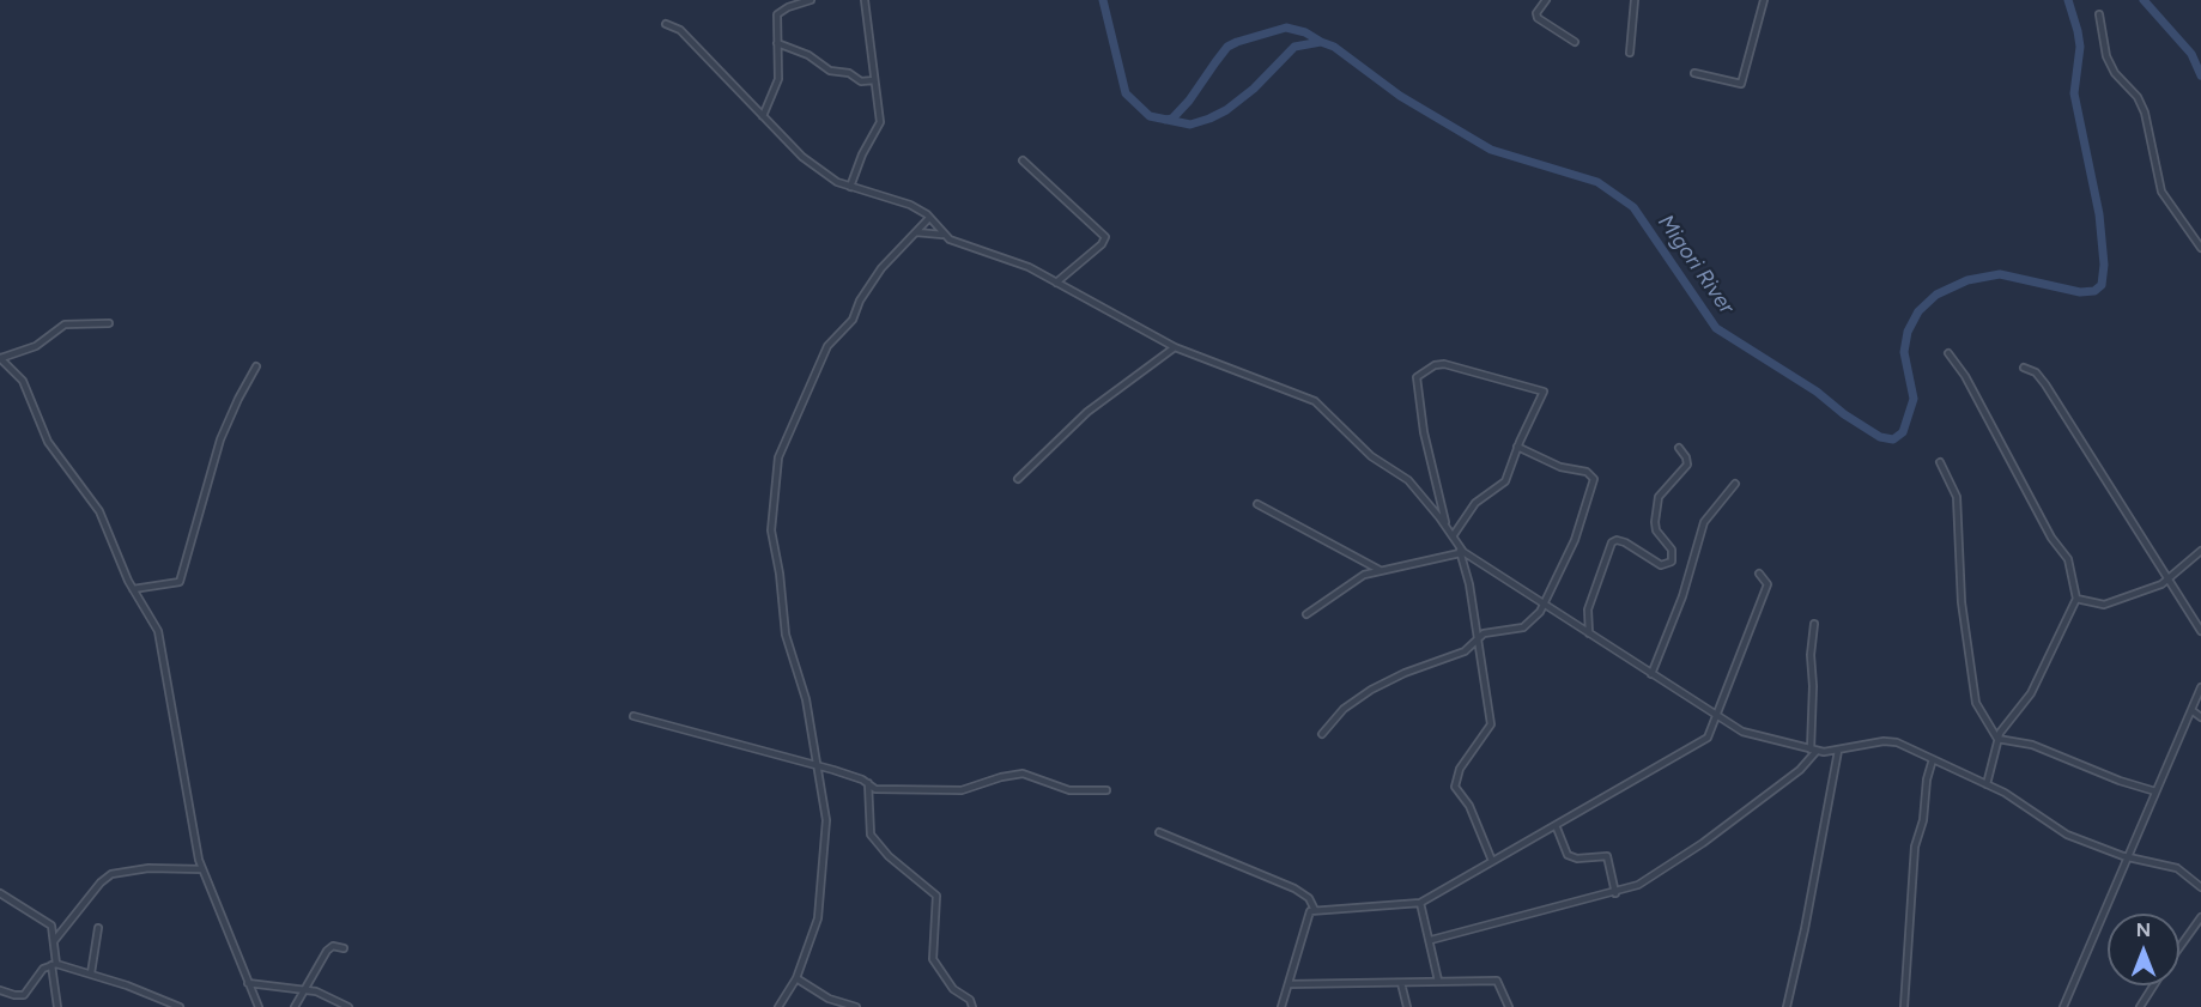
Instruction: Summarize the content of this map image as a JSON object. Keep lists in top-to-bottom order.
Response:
{
  "water": ["Migori River"],
  "north": "top"
}
